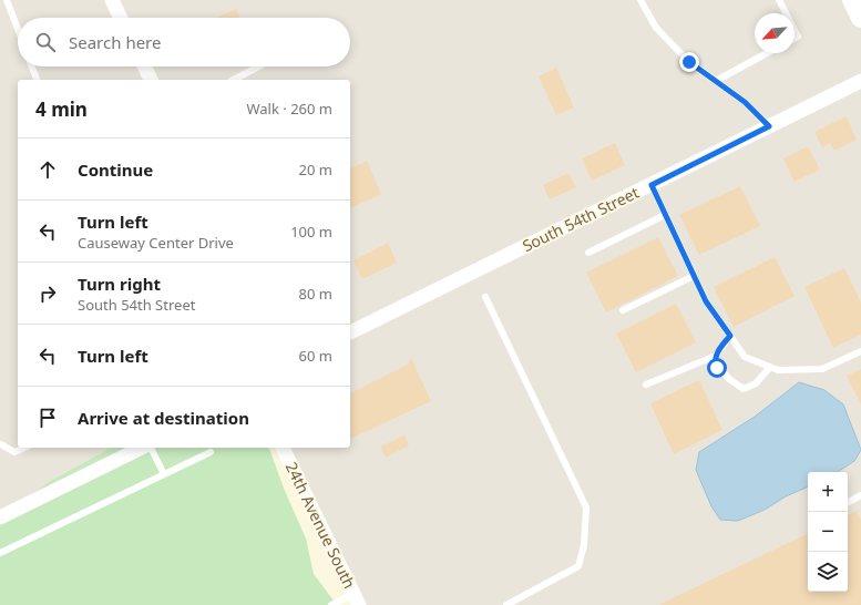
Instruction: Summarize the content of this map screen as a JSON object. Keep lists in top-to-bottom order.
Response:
{
  "streets": {
    "street": ["South 54th Street", "24th Avenue South"]
  },
  "north": "bottom left",
  "page": {
    "search": "Search here",
    "heading": ["4 min", "Walk · 260 m"],
    "list": [
      ["Continue", "20 m"],
      ["Turn left", "Causeway Center Drive", "100 m"],
      ["Turn right", "South 54th Street", "80 m"],
      ["Turn left", "60 m"],
      "Arrive at destination"
    ],
    "map_buttons": ["+", "−"]
  }
}
